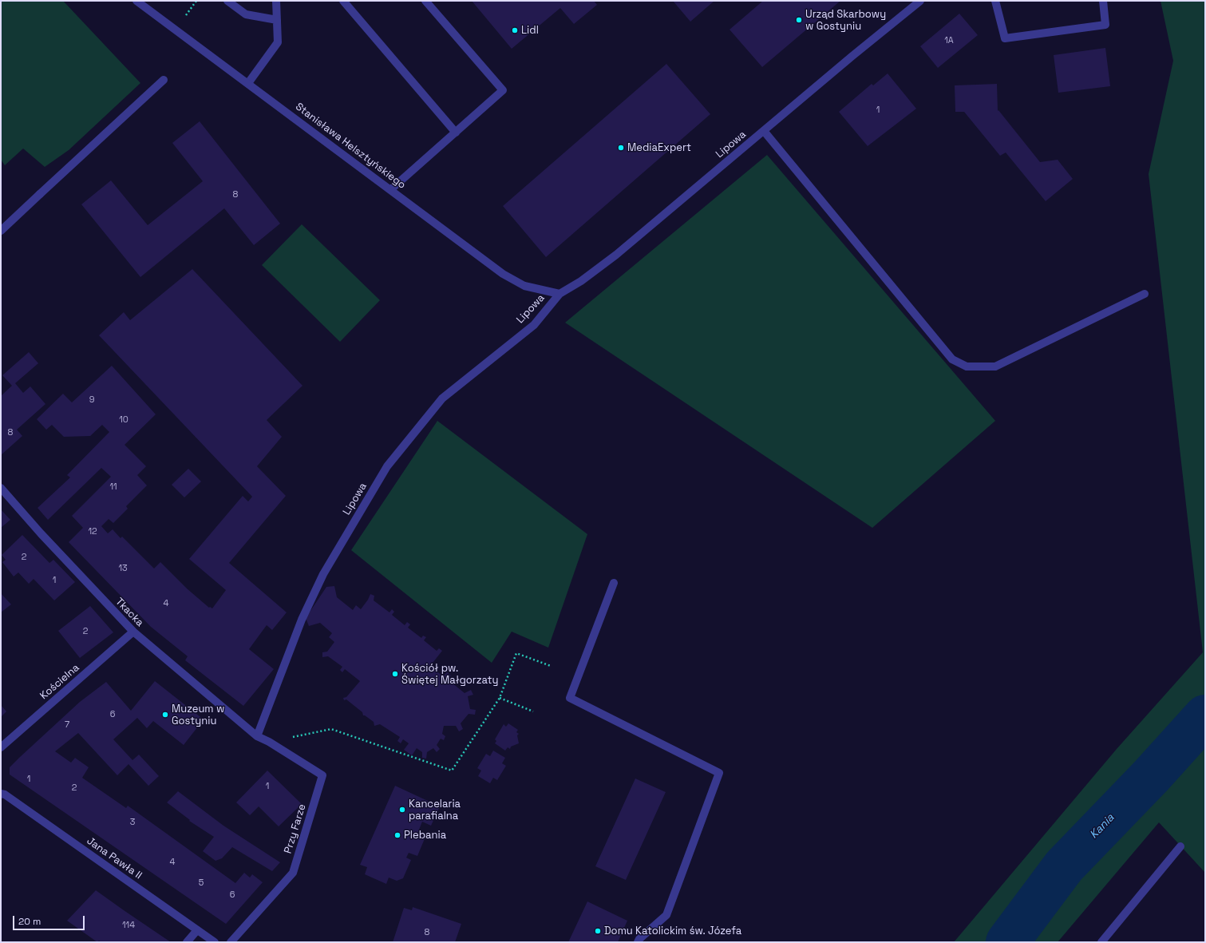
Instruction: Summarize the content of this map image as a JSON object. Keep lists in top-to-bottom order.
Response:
{
  "streets": {
    "street": [
      "Lipowa",
      "Stanisława Helsztyńskiego",
      "Tkacka",
      "Kościelna",
      "Przy Farze",
      "Jana Pawła II"
    ]
  },
  "crossings": [
    ["Lipowa", "Stanisława Helsztyńskiego"],
    ["Lipowa", "Tkacka"],
    ["Lipowa", "Przy Farze"],
    ["Tkacka", "Kościelna"],
    ["Tkacka", "Przy Farze"]
  ],
  "water": ["Kania"],
  "places": [
    "Urząd Skarbowy w Gostyniu",
    "Lidl",
    "MediaExpert",
    "Kościół pw. Świętej Małgorzaty",
    "Muzeum w Gostyniu",
    "Kancelaria parafialna",
    "Plebania",
    "Domu Katolickim św. Józefa"
  ],
  "house_numbers": [
    "1A",
    "1",
    "8",
    "9",
    "10",
    "8",
    "11",
    "12",
    "2",
    "13",
    "1",
    "4",
    "2",
    "6",
    "7",
    "1",
    "1",
    "2",
    "3",
    "4",
    "5",
    "6",
    "114",
    "8"
  ],
  "scale_bar": "20 m"
}
